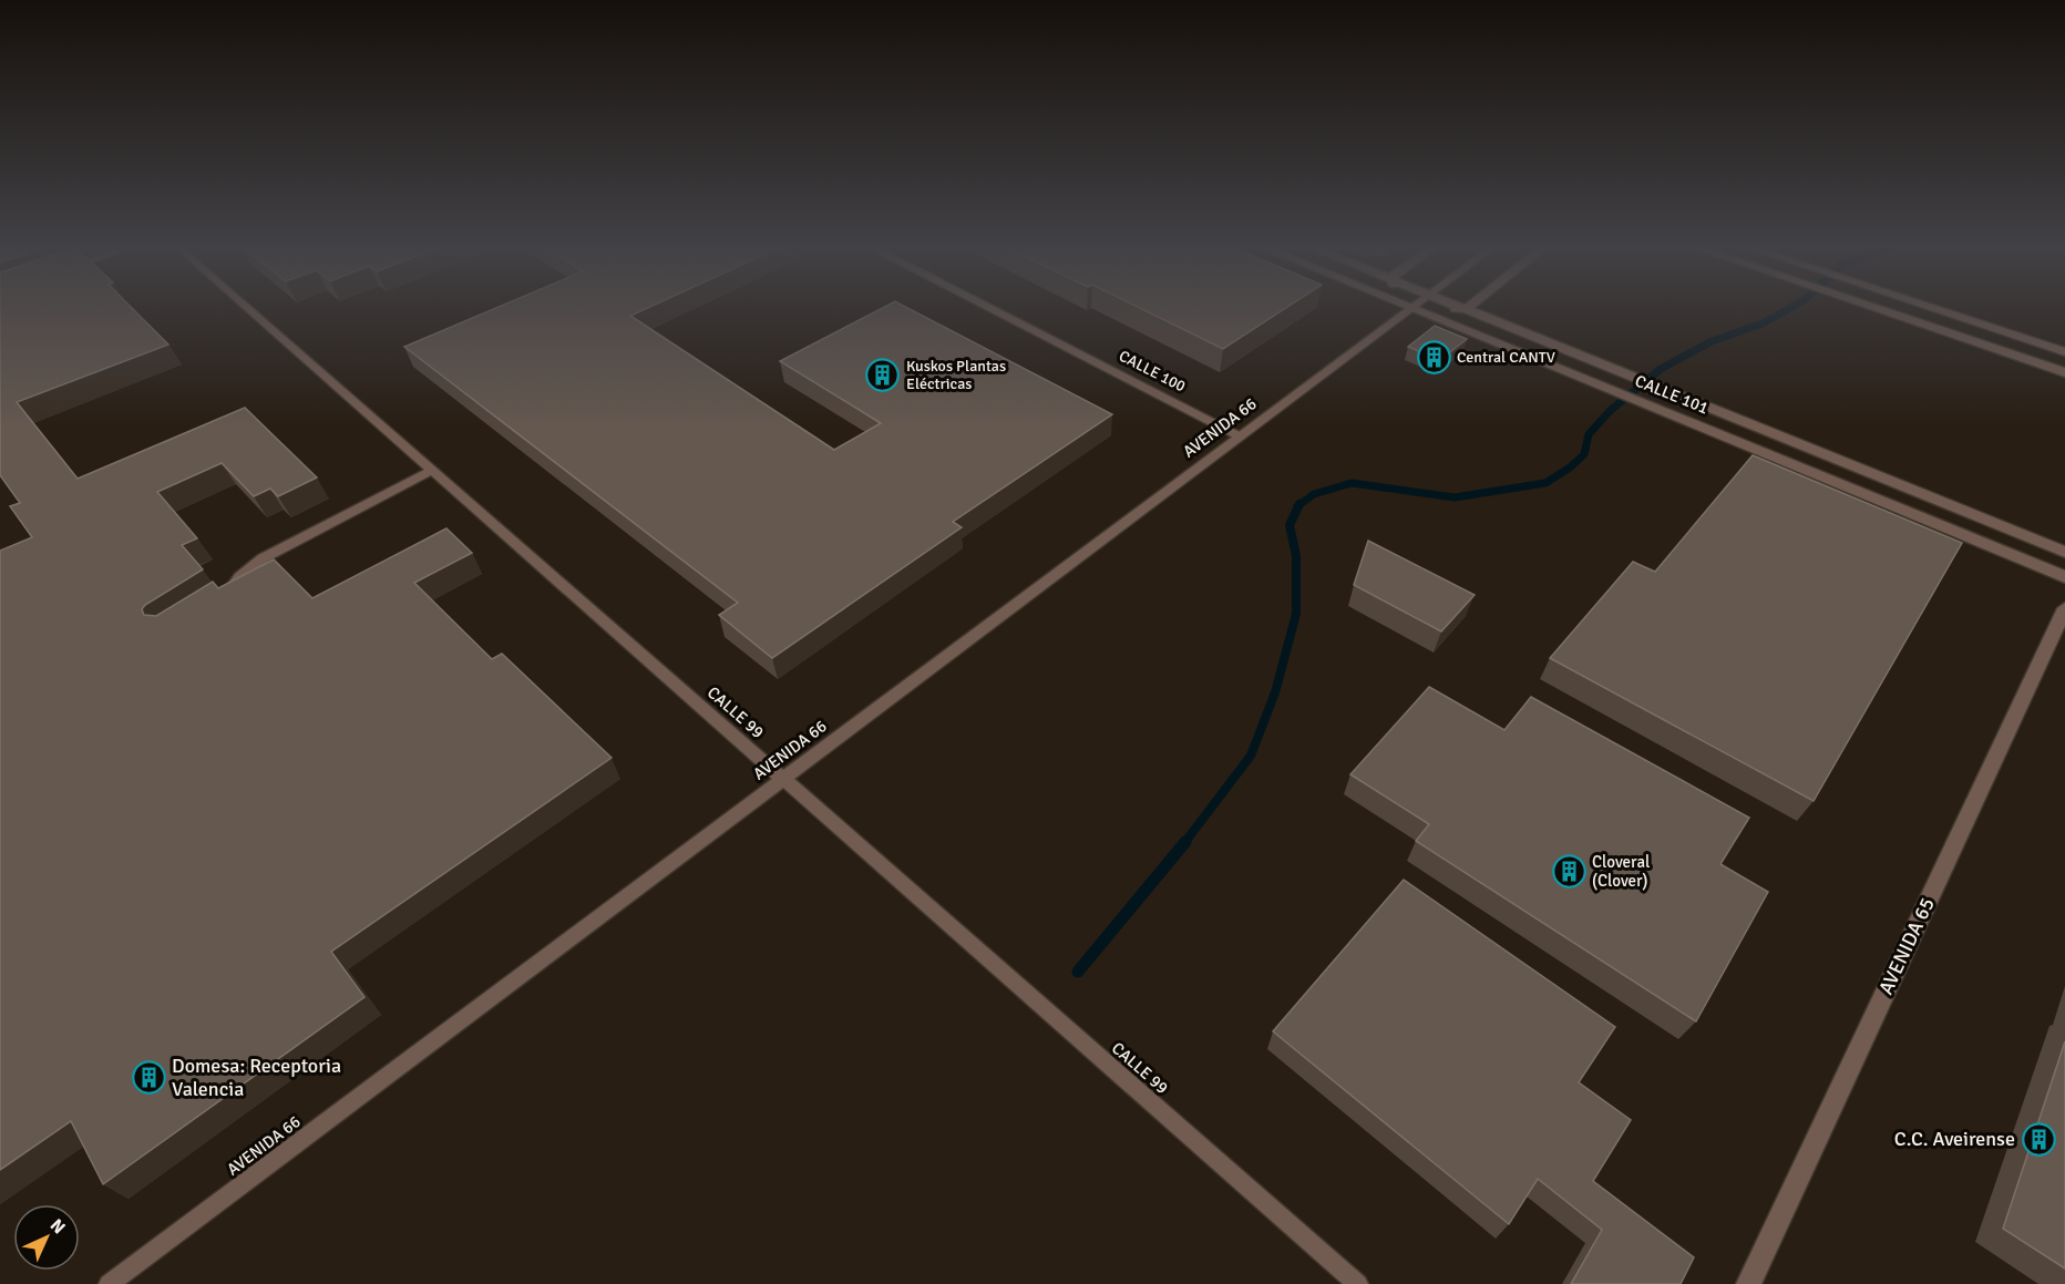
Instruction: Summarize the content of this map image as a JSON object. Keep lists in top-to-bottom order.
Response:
{
  "streets": {
    "street": ["CALLE 100", "CALLE 101", "AVENIDA 65"],
    "lane": ["AVENIDA 66", "CALLE 99"]
  },
  "crossings": [
    ["CALLE 100", "AVENIDA 66"],
    ["CALLE 101", "AVENIDA 66"],
    ["AVENIDA 66", "CALLE 99"]
  ],
  "places": {
    "building": [
      "Central CANTV",
      "Kuskos Plantas Eléctricas",
      "Cloveral (Clover)",
      "Domesa: Receptoria Valencia",
      "C.C. Aveirense"
    ]
  },
  "north": "top right"
}
